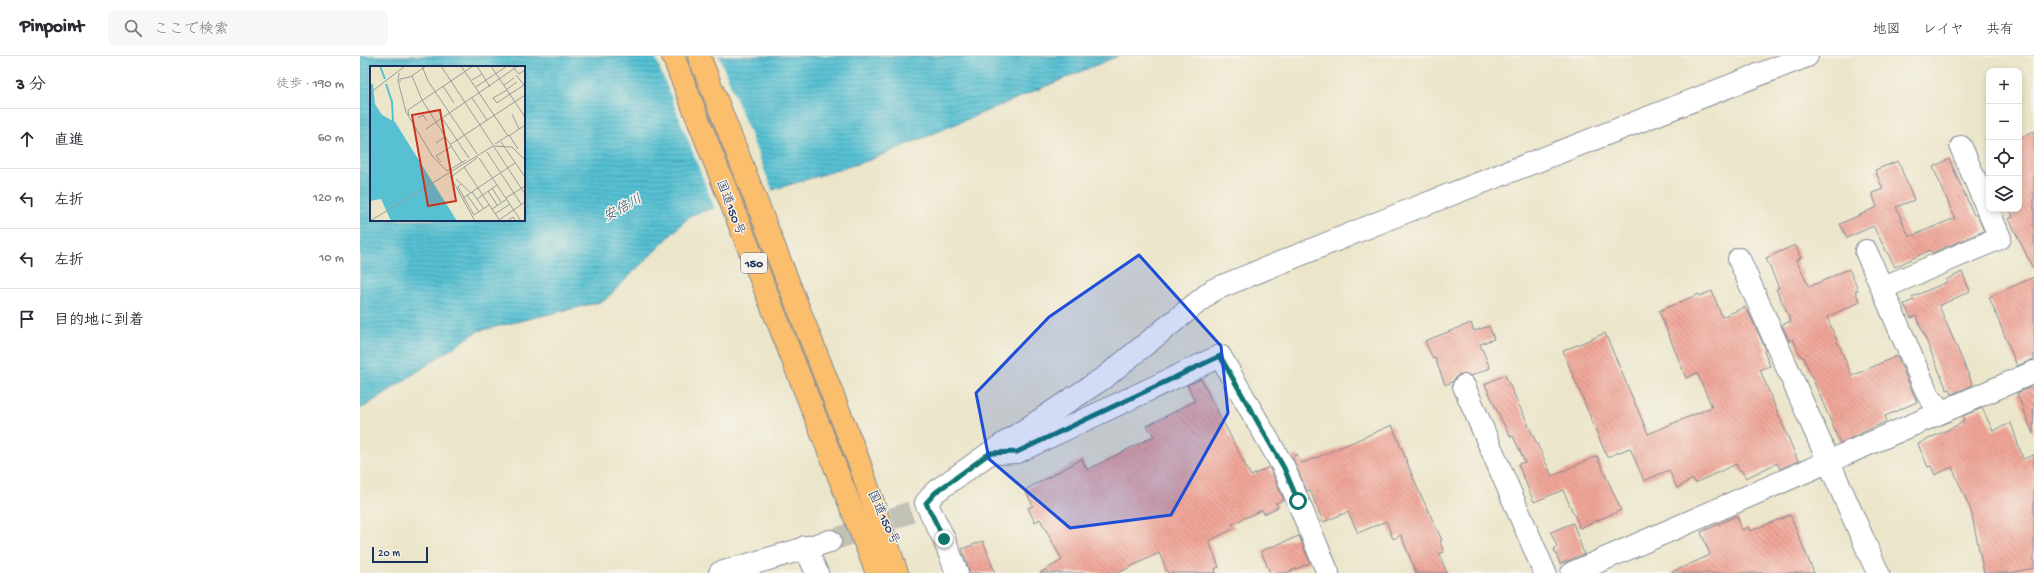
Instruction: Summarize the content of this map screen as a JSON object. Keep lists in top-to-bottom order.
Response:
{
  "streets": {
    "highway": ["国道150号", "150"]
  },
  "water": ["安倍川"],
  "scale_bar": "20 m",
  "page": {
    "header": "Pinpoint",
    "search": "ここで検索",
    "nav": ["地図", "レイヤ", "共有"],
    "heading": ["3 分", "徒歩 · 190 m"],
    "map_buttons": ["+", "−"],
    "list": [
      ["直進", "60 m"],
      ["左折", "120 m"],
      ["左折", "10 m"],
      "目的地に到着"
    ],
    "scale": "20 m"
  }
}
